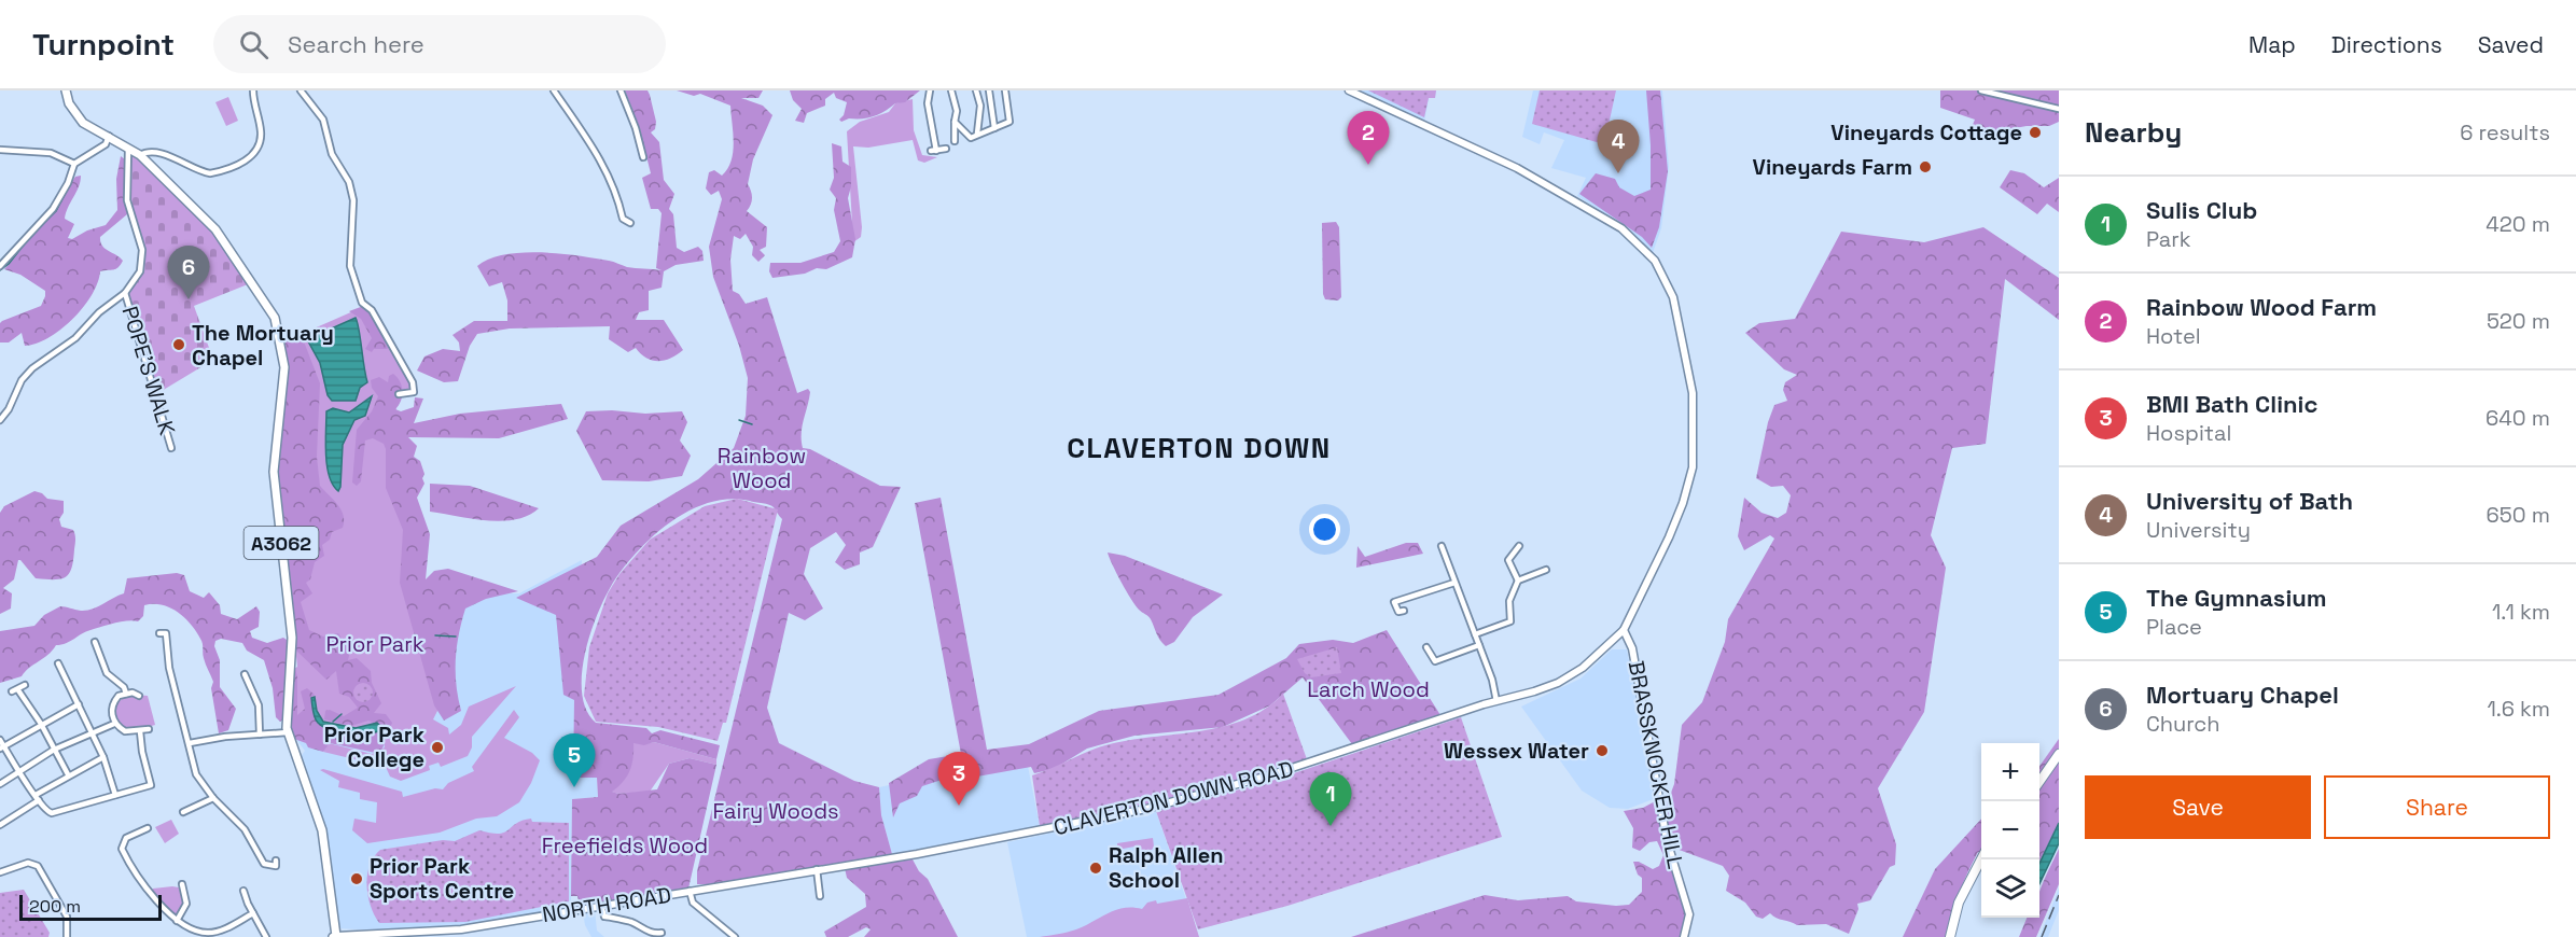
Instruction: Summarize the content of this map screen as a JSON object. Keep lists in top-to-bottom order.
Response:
{
  "streets": {
    "main road": ["A3062"],
    "street": [
      "POPE'S WALK",
      "BRASSKNOCKER HILL",
      "CLAVERTON DOWN ROAD",
      "NORTH ROAD"
    ]
  },
  "crossings": [
    ["A3062", "NORTH ROAD"],
    ["BRASSKNOCKER HILL", "CLAVERTON DOWN ROAD"],
    ["CLAVERTON DOWN ROAD", "NORTH ROAD"]
  ],
  "districts": ["CLAVERTON DOWN"],
  "parks": [
    "Rainbow Wood",
    "Prior Park",
    "Larch Wood",
    "Fairy Woods",
    "Freefields Wood"
  ],
  "places": [
    "Vineyards Cottage",
    "Vineyards Farm",
    "The Mortuary Chapel",
    "Prior Park College",
    "Wessex Water",
    "Ralph Allen School",
    "Prior Park Sports Centre"
  ],
  "scale_bar": "200 m",
  "page": {
    "header": "Turnpoint",
    "search": "Search here",
    "nav": ["Map", "Directions", "Saved"],
    "heading": ["Nearby", "6 results"],
    "pins": [
      "2",
      "4",
      "6",
      "5",
      "3",
      "1"
    ],
    "list": [
      {
        "mark": "1",
        "name": "Sulis Club",
        "note": "Park",
        "value": "420 m"
      },
      {
        "mark": "2",
        "name": "Rainbow Wood Farm",
        "note": "Hotel",
        "value": "520 m"
      },
      {
        "mark": "3",
        "name": "BMI Bath Clinic",
        "note": "Hospital",
        "value": "640 m"
      },
      {
        "mark": "4",
        "name": "University of Bath",
        "note": "University",
        "value": "650 m"
      },
      {
        "mark": "5",
        "name": "The Gymnasium",
        "note": "Place",
        "value": "1.1 km"
      },
      {
        "mark": "6",
        "name": "Mortuary Chapel",
        "note": "Church",
        "value": "1.6 km"
      }
    ],
    "map_buttons": ["+", "−"],
    "buttons": ["Save", "Share"],
    "scale": "200 m"
  }
}
